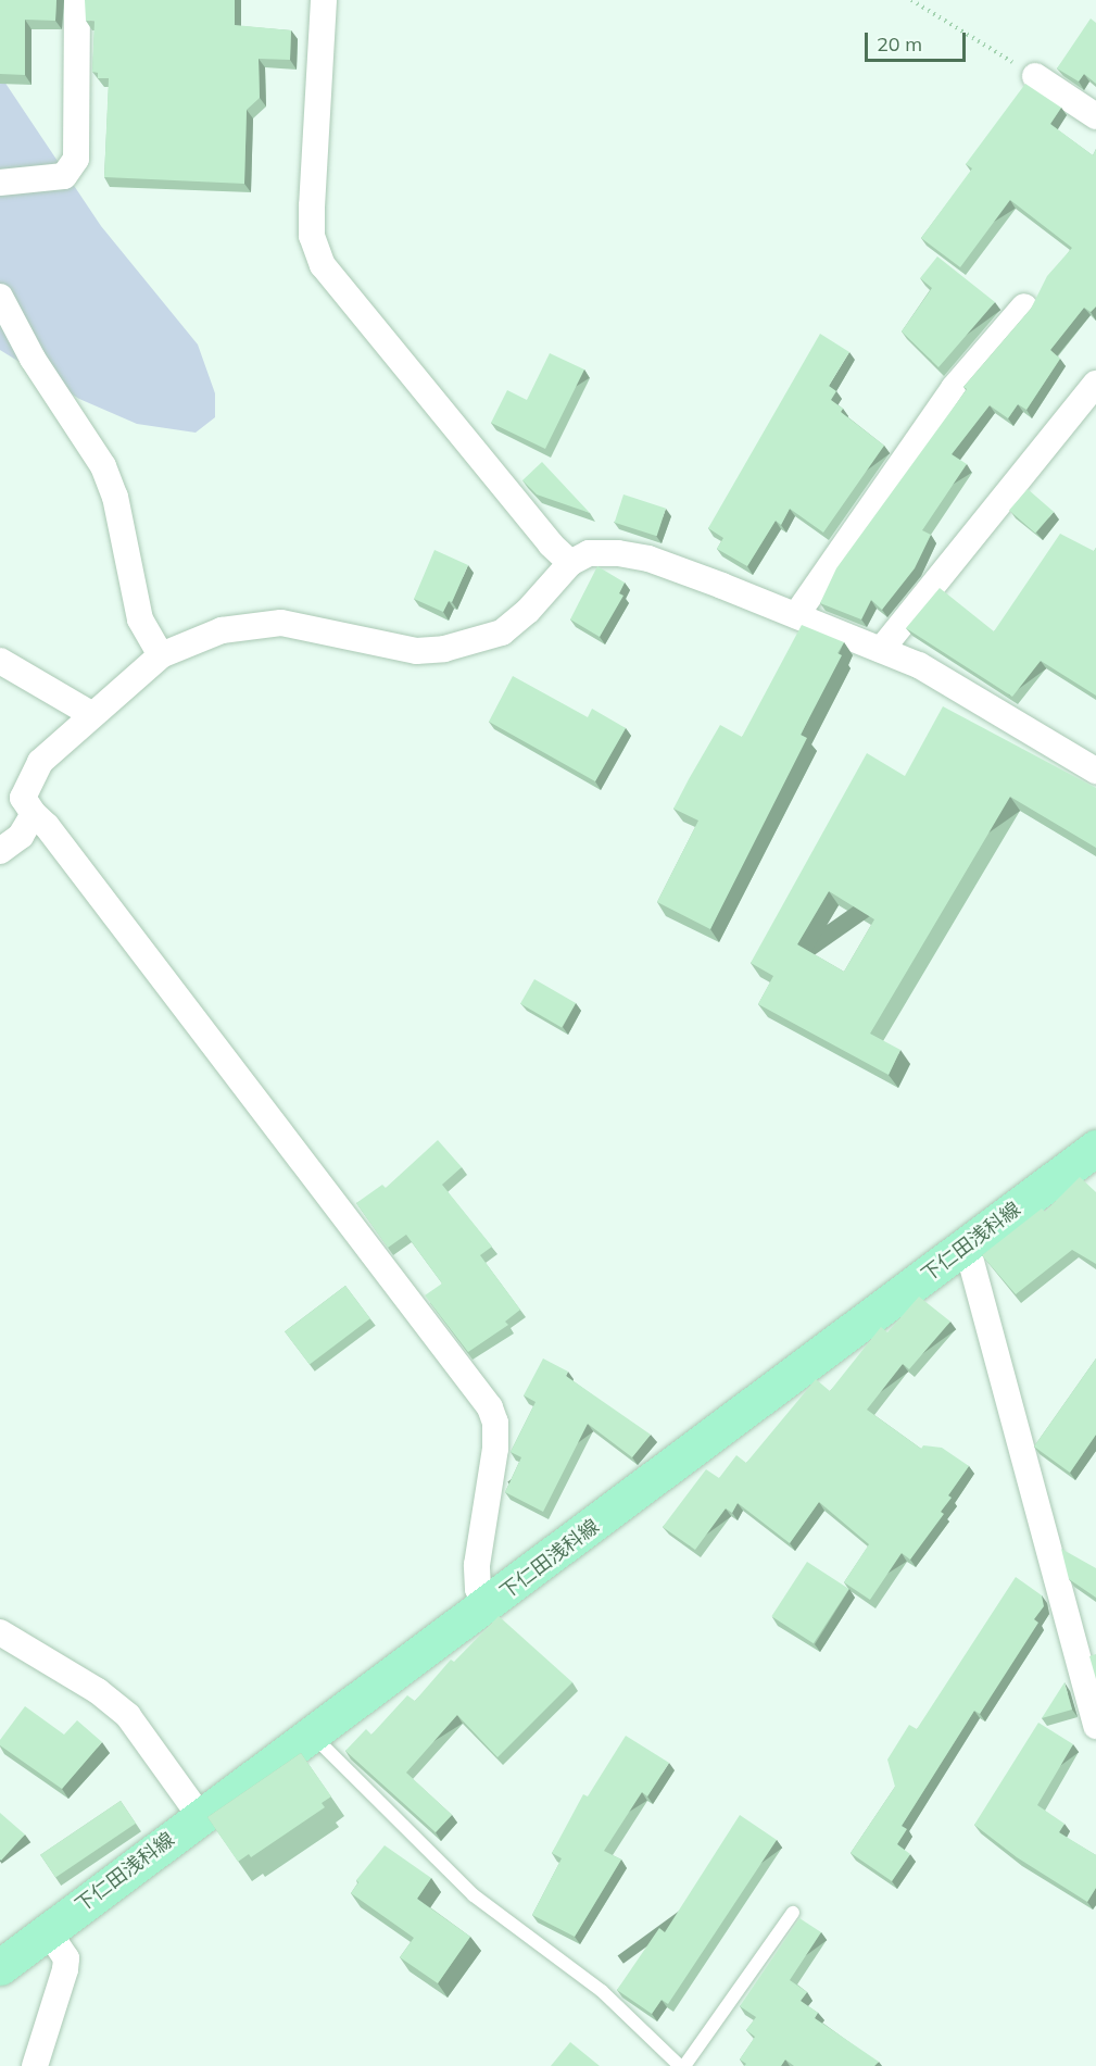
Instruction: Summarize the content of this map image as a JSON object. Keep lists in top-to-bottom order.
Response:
{
  "streets": {
    "main road": ["下仁田浅科線"]
  },
  "scale_bar": "20 m"
}
